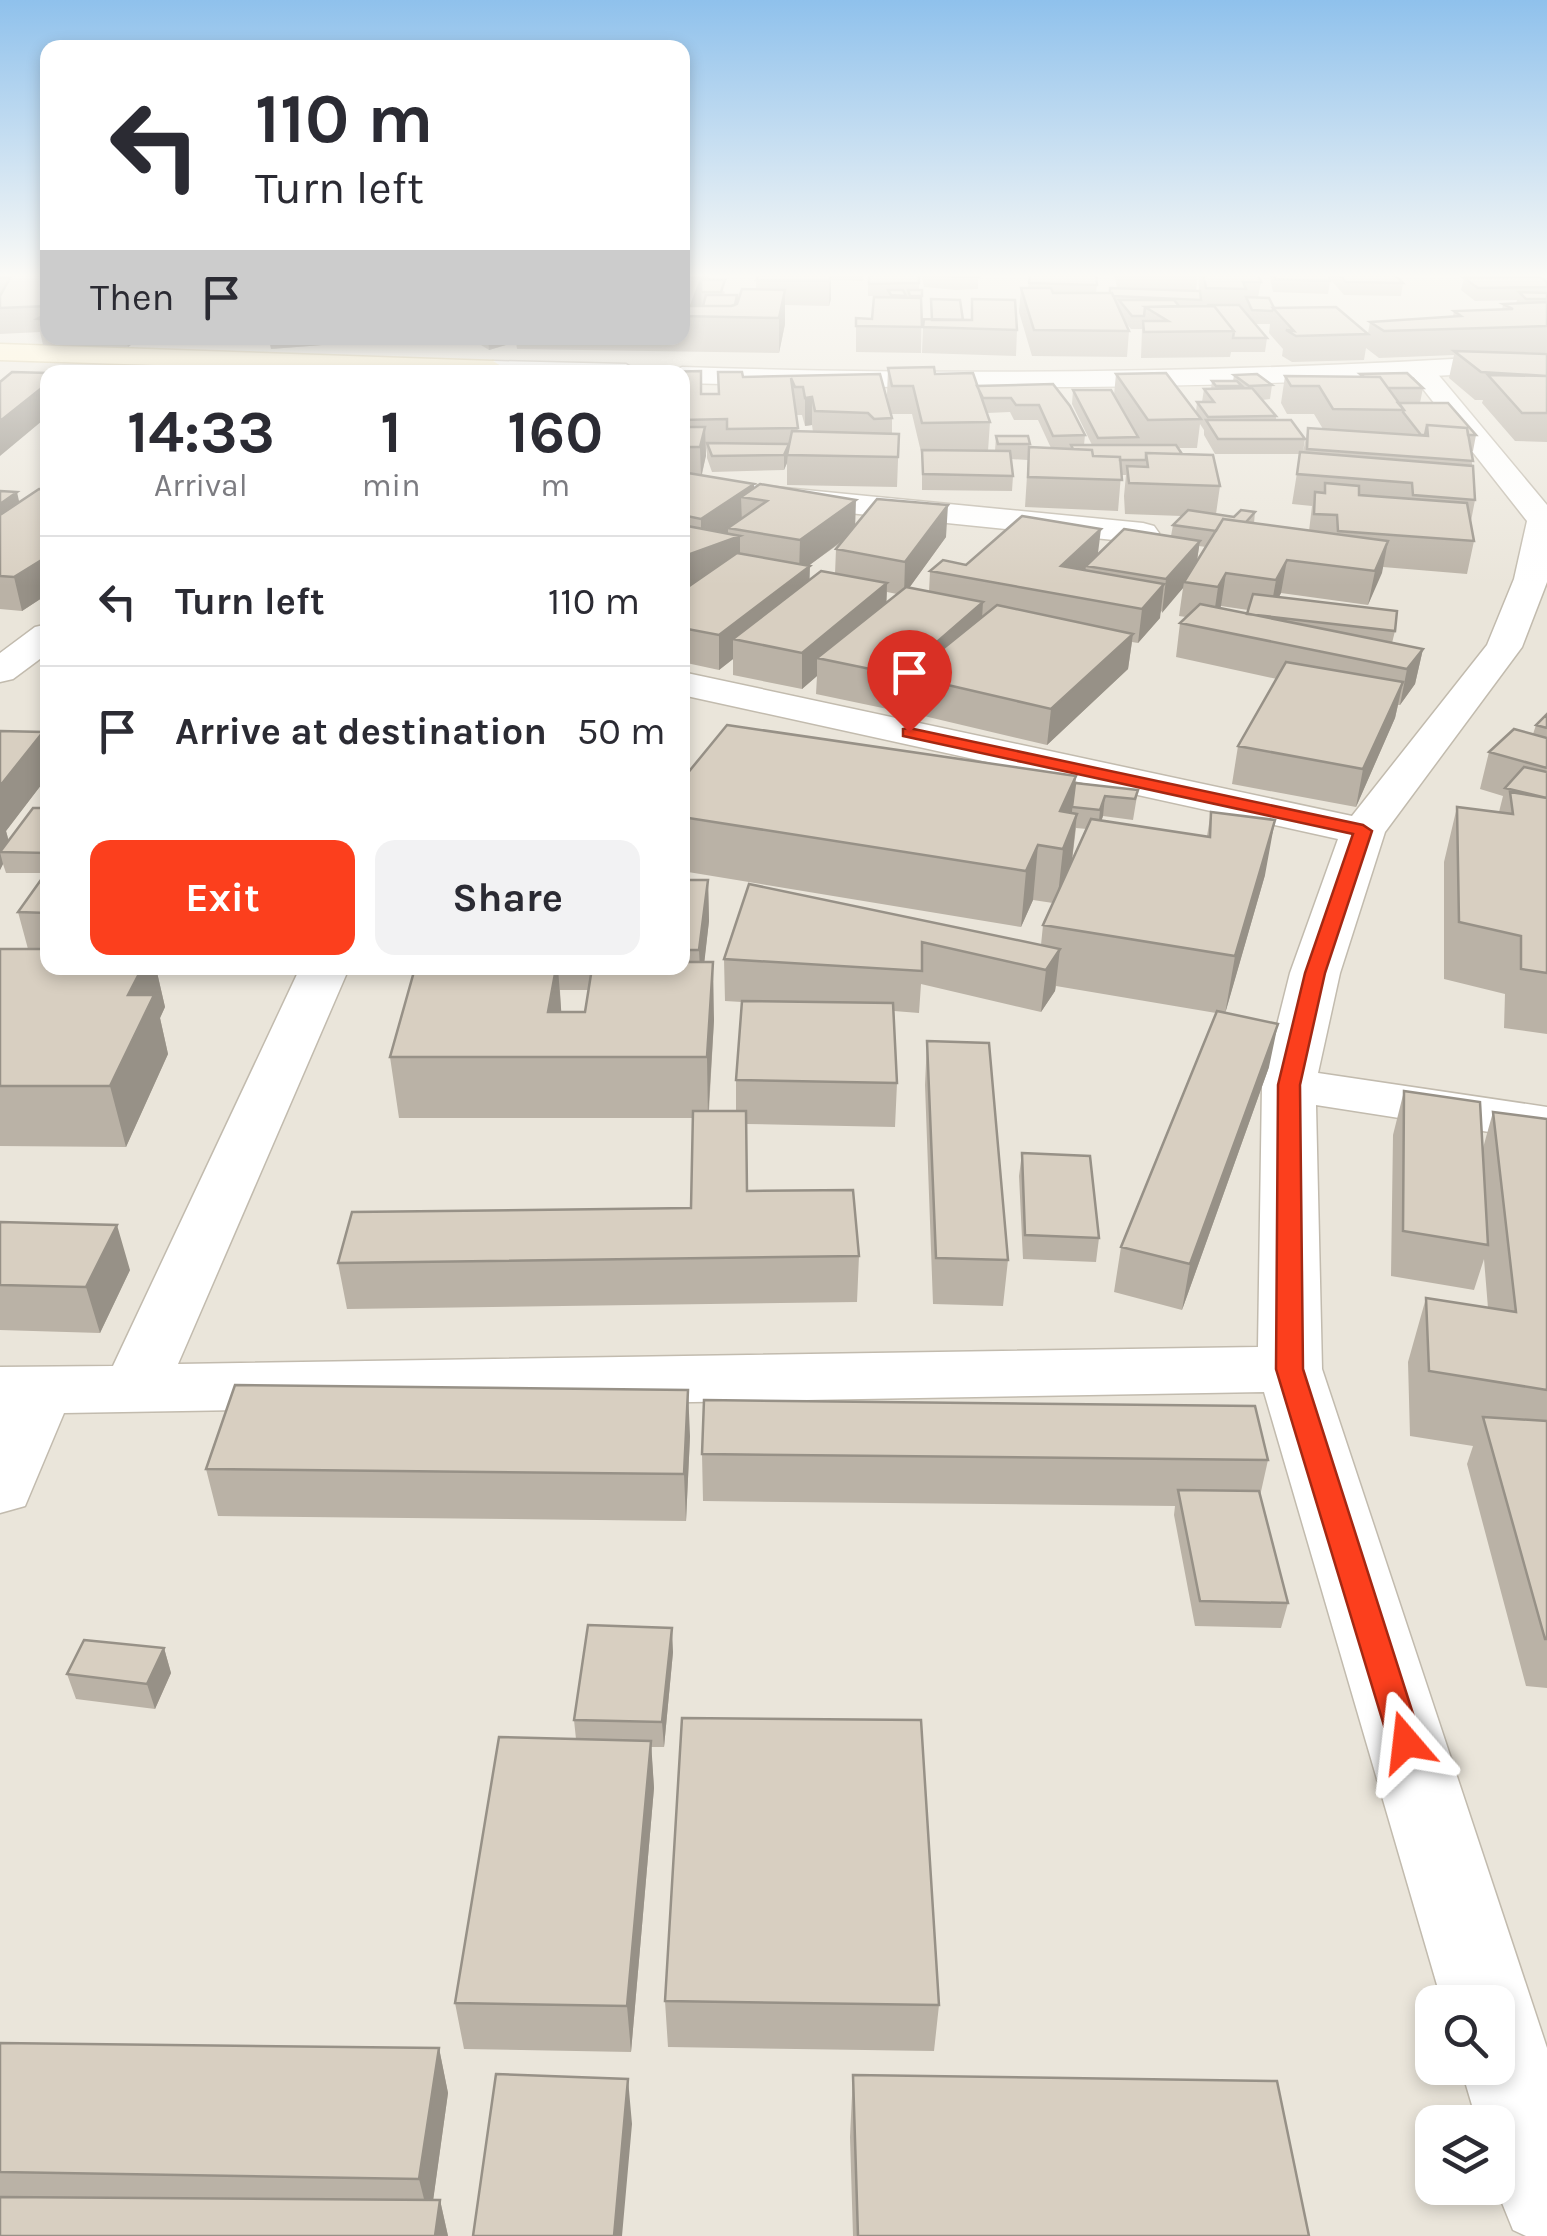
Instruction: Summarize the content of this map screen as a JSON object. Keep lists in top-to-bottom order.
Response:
{
  "page": {
    "turn": ["110 m", "Turn left"],
    "then": "Then",
    "eta": [
      "14:33",
      "Arrival",
      "1",
      "min",
      "160",
      "m"
    ],
    "list": [
      {
        "name": "Turn left",
        "value": "110 m"
      },
      {
        "name": "Arrive at destination",
        "value": "50 m"
      }
    ],
    "buttons": ["Exit", "Share"]
  }
}
